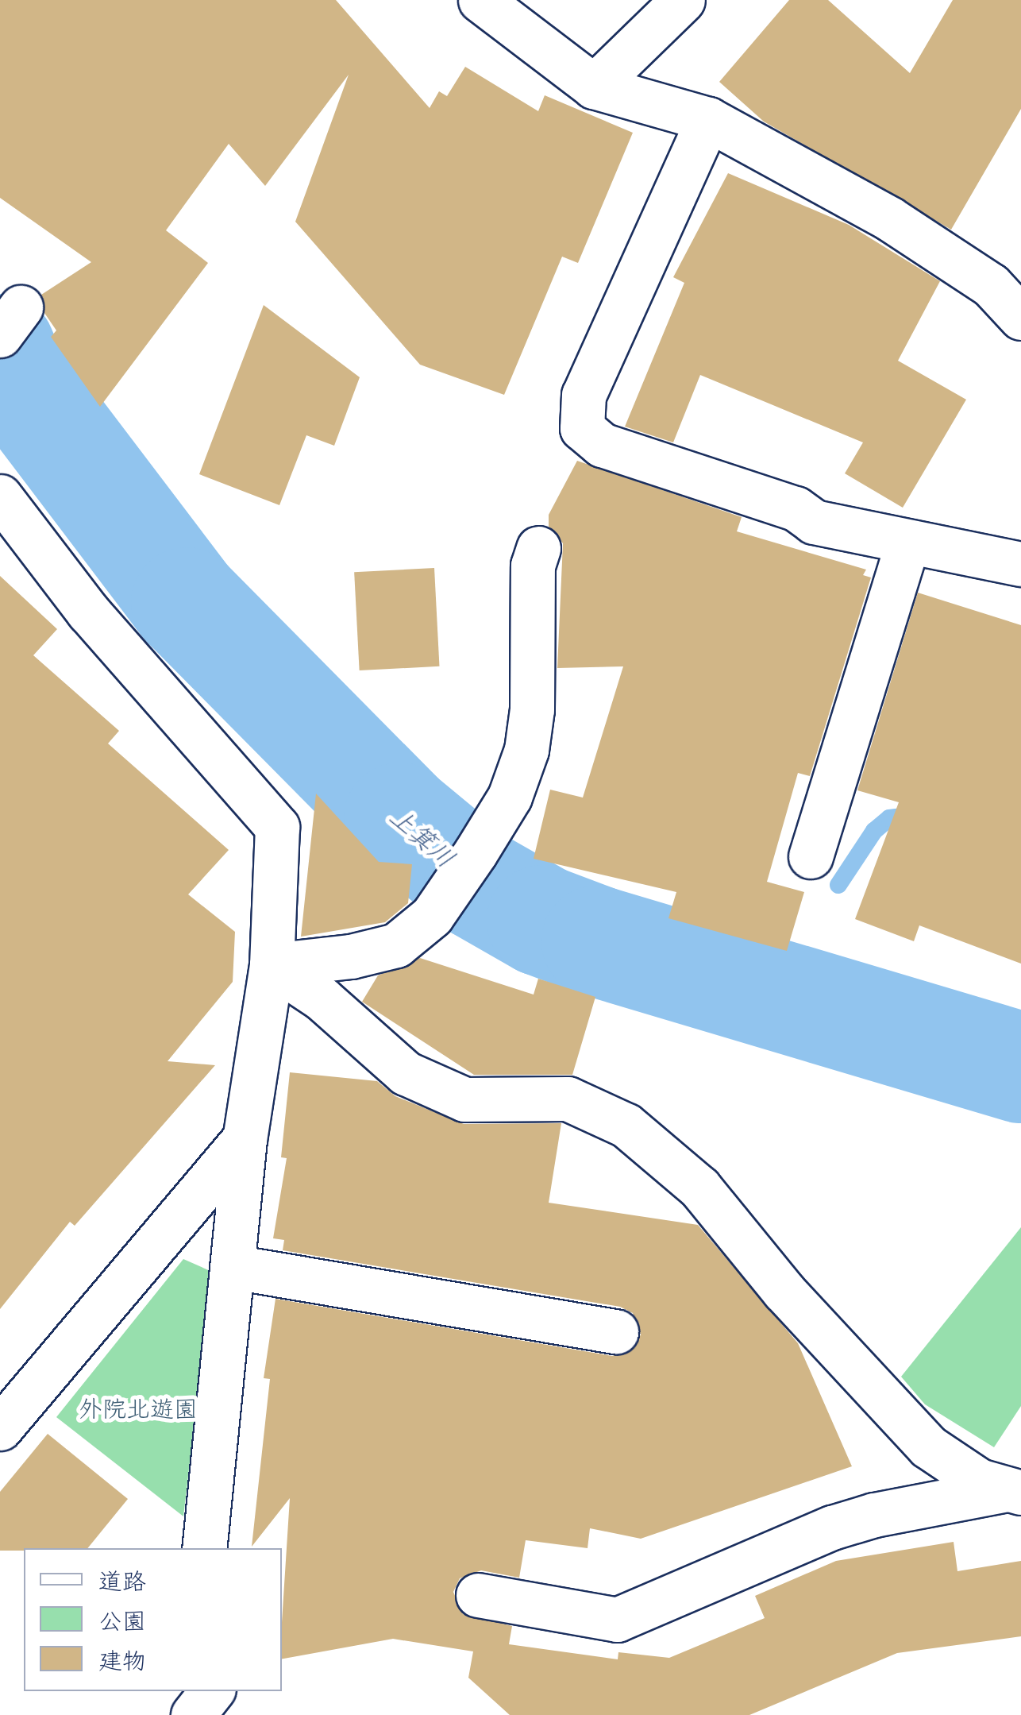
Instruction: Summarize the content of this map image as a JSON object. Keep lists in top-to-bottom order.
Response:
{
  "water": ["上箕川"],
  "parks": ["外院北遊園"],
  "legend": ["道路", "公園", "建物"]
}
